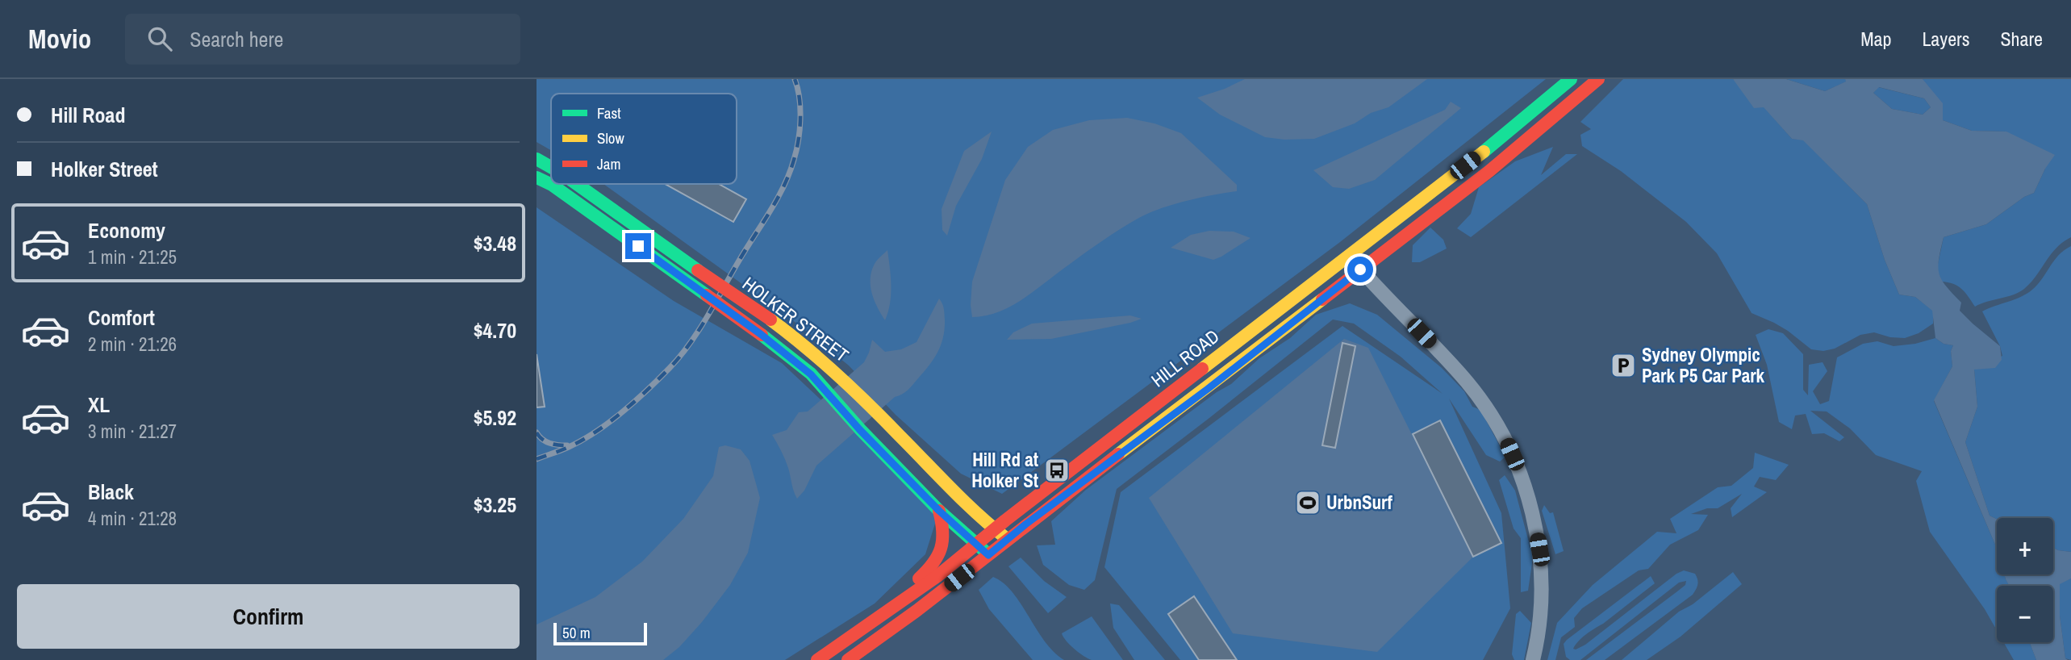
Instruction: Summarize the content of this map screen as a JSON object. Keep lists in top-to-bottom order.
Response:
{
  "streets": {
    "main road": ["HOLKER STREET", "HILL ROAD"]
  },
  "crossings": [
    ["HOLKER STREET", "HILL ROAD"]
  ],
  "places": {
    "parking": ["Sydney Olympic Park P5 Car Park"],
    "bus stop": ["Hill Rd at Holker St"],
    "sports": ["UrbnSurf"]
  },
  "legend": ["Fast", "Slow", "Jam"],
  "scale_bar": "50 m",
  "page": {
    "header": "Movio",
    "search": "Search here",
    "nav": ["Map", "Layers", "Share"],
    "banner": ["Hill Road", "Holker Street"],
    "list": [
      {
        "name": "Economy",
        "note": "1 min · 21:25",
        "value": "$3.48"
      },
      {
        "name": "Comfort",
        "note": "2 min · 21:26",
        "value": "$4.70"
      },
      {
        "name": "XL",
        "note": "3 min · 21:27",
        "value": "$5.92"
      },
      {
        "name": "Black",
        "note": "4 min · 21:28",
        "value": "$3.25"
      }
    ],
    "map_buttons": ["+", "−"],
    "buttons": "Confirm",
    "scale": "50 m"
  }
}
